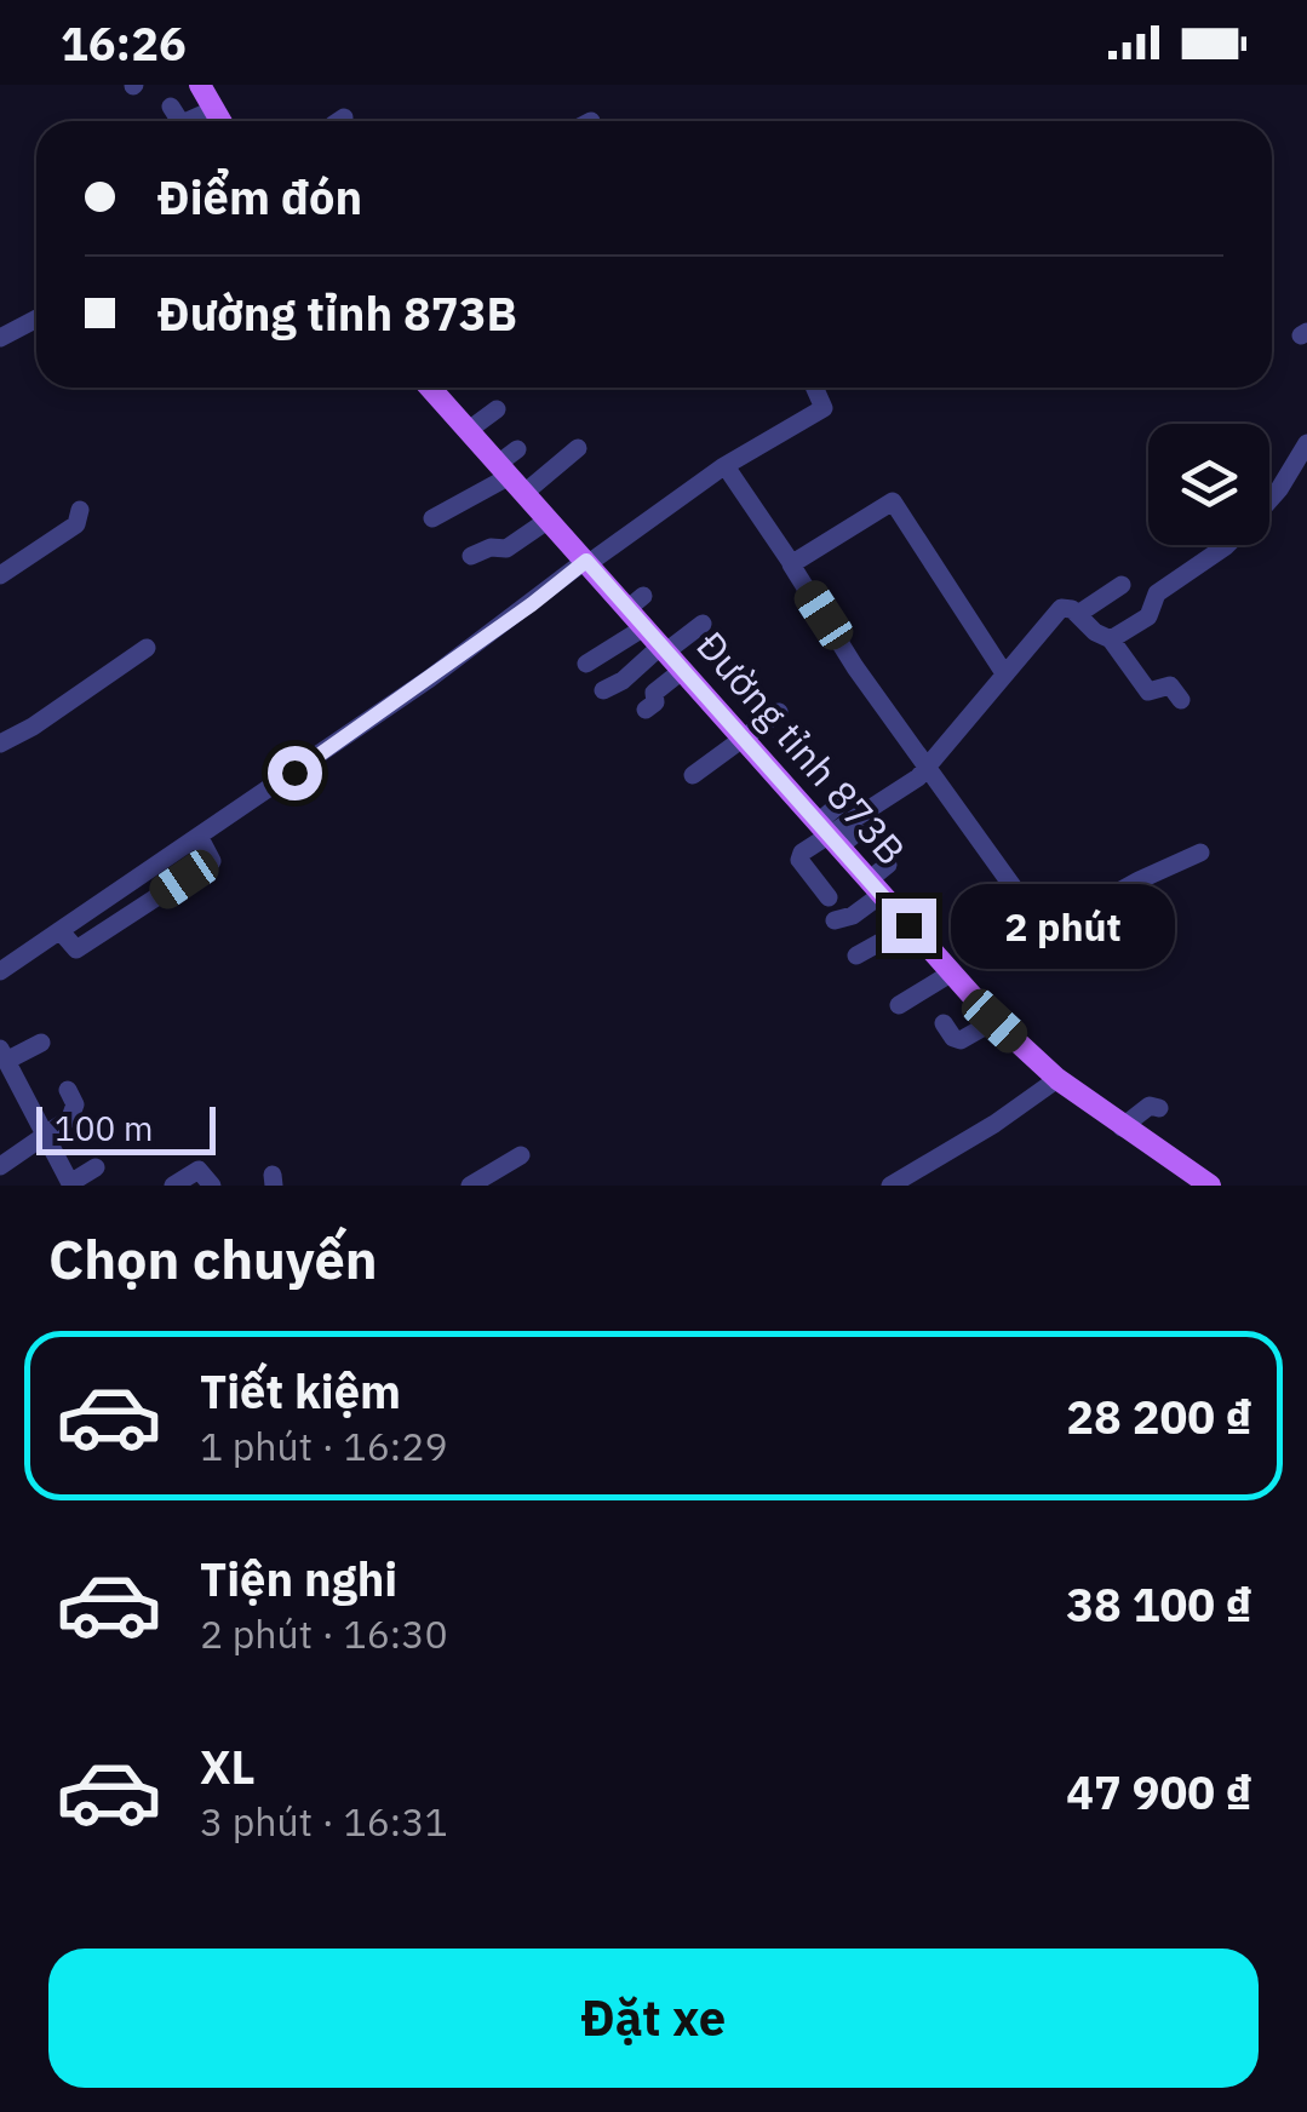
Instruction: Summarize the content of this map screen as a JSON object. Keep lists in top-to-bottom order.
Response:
{
  "streets": {
    "main road": ["Đường tỉnh 873B"]
  },
  "scale_bar": "100 m",
  "page": {
    "status": "16:26",
    "banner": ["Điểm đón", "Đường tỉnh 873B"],
    "bubble": "2 phút",
    "scale": "100 m",
    "heading": "Chọn chuyến",
    "list": [
      {
        "name": "Tiết kiệm",
        "note": "1 phút · 16:29",
        "value": "28 200 ₫"
      },
      {
        "name": "Tiện nghi",
        "note": "2 phút · 16:30",
        "value": "38 100 ₫"
      },
      {
        "name": "XL",
        "note": "3 phút · 16:31",
        "value": "47 900 ₫"
      }
    ],
    "buttons": "Đặt xe"
  }
}
